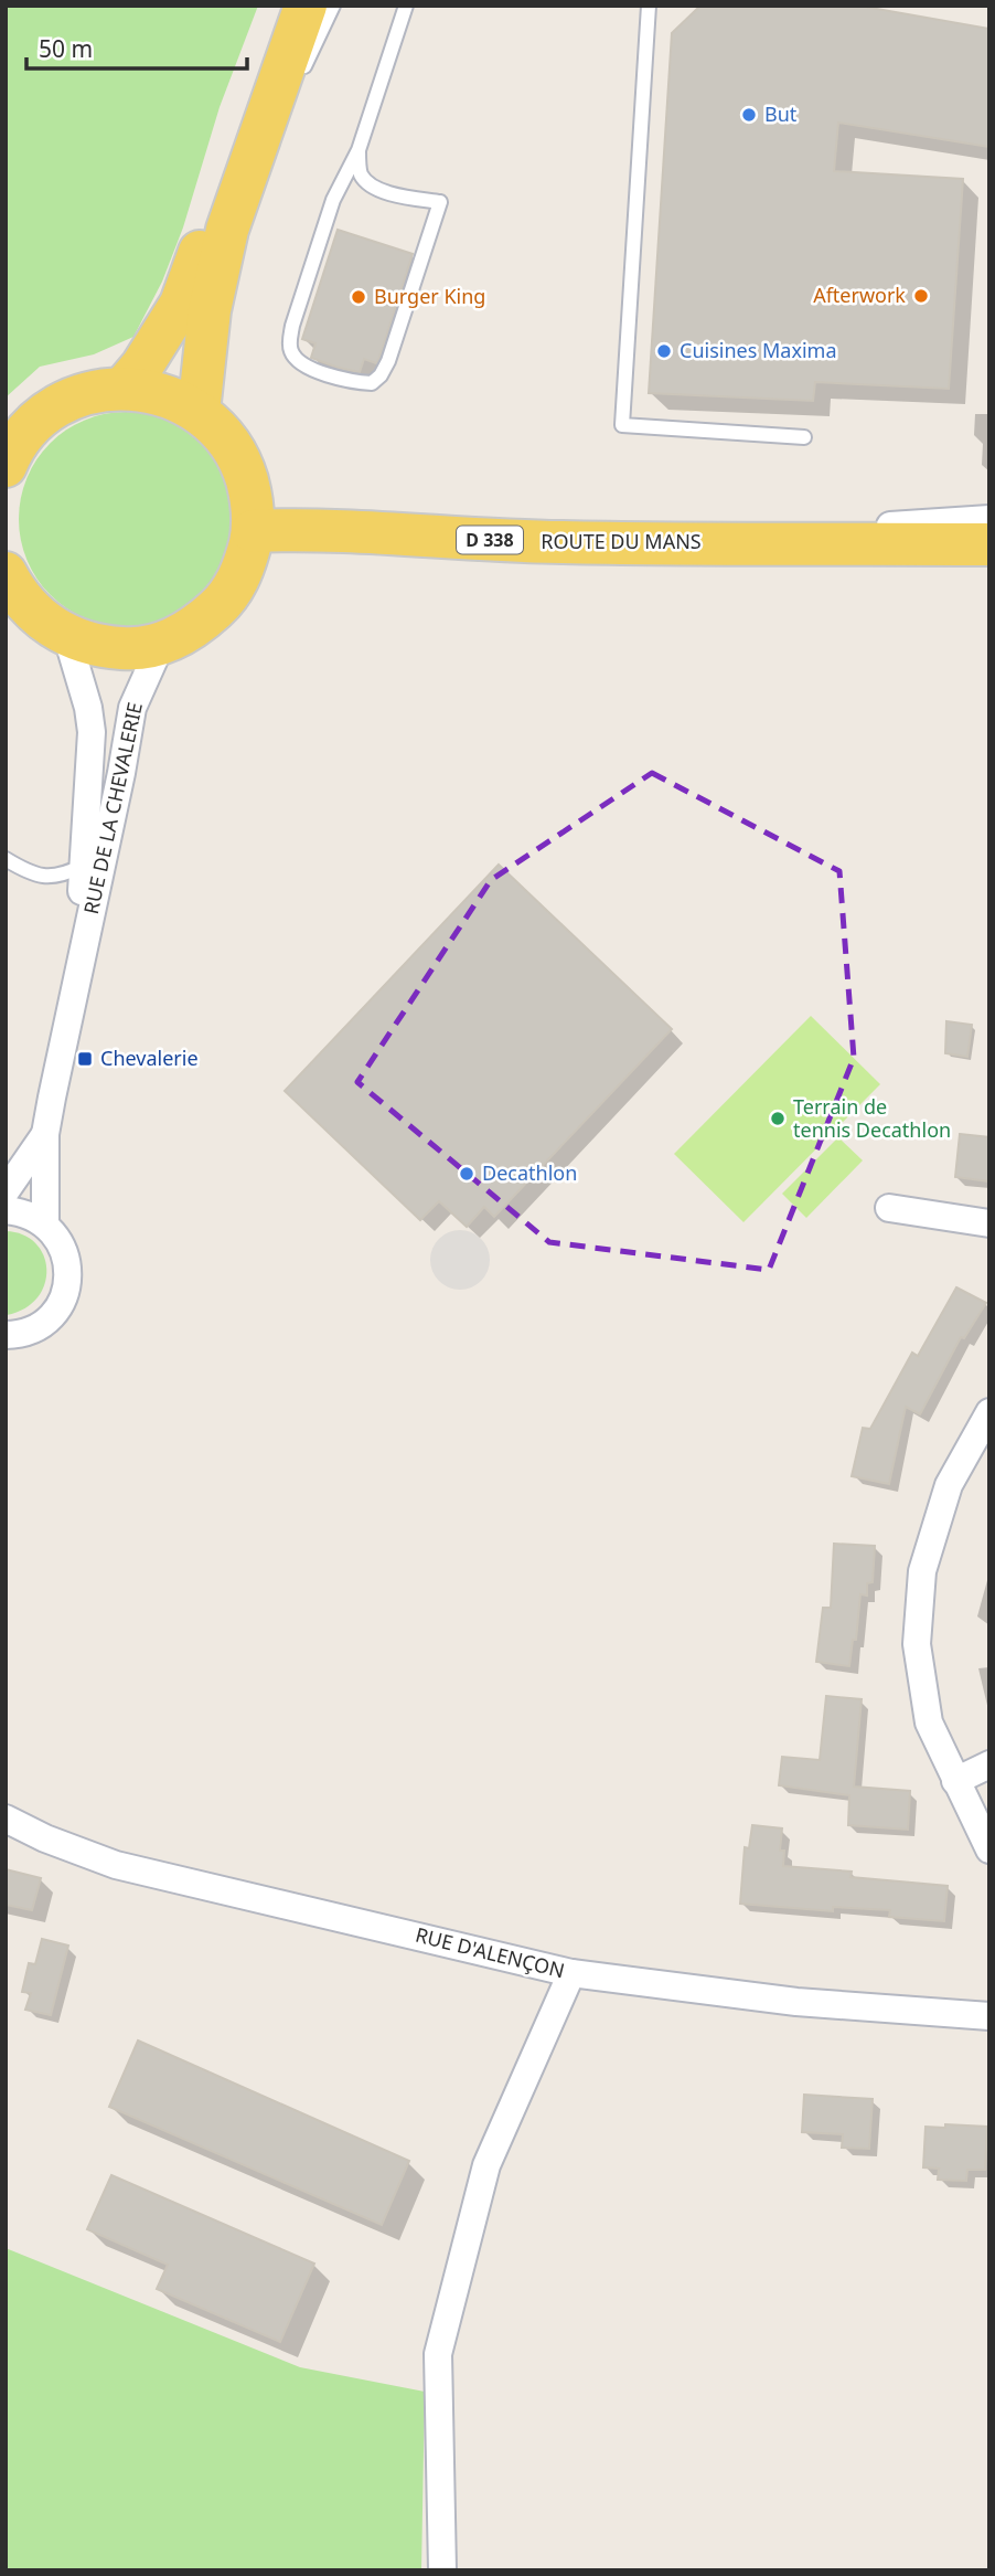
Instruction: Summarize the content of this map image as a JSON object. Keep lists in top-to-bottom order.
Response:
{
  "streets": {
    "main road": ["D 338", "ROUTE DU MANS"],
    "street": ["RUE DE LA CHEVALERIE", "RUE D'ALENÇON"]
  },
  "places": {
    "other": [
      "But",
      "Afterwork",
      "Burger King",
      "Cuisines Maxima",
      "Terrain de tennis Decathlon",
      "Decathlon"
    ],
    "transit": ["Chevalerie"]
  },
  "scale_bar": "50 m"
}
